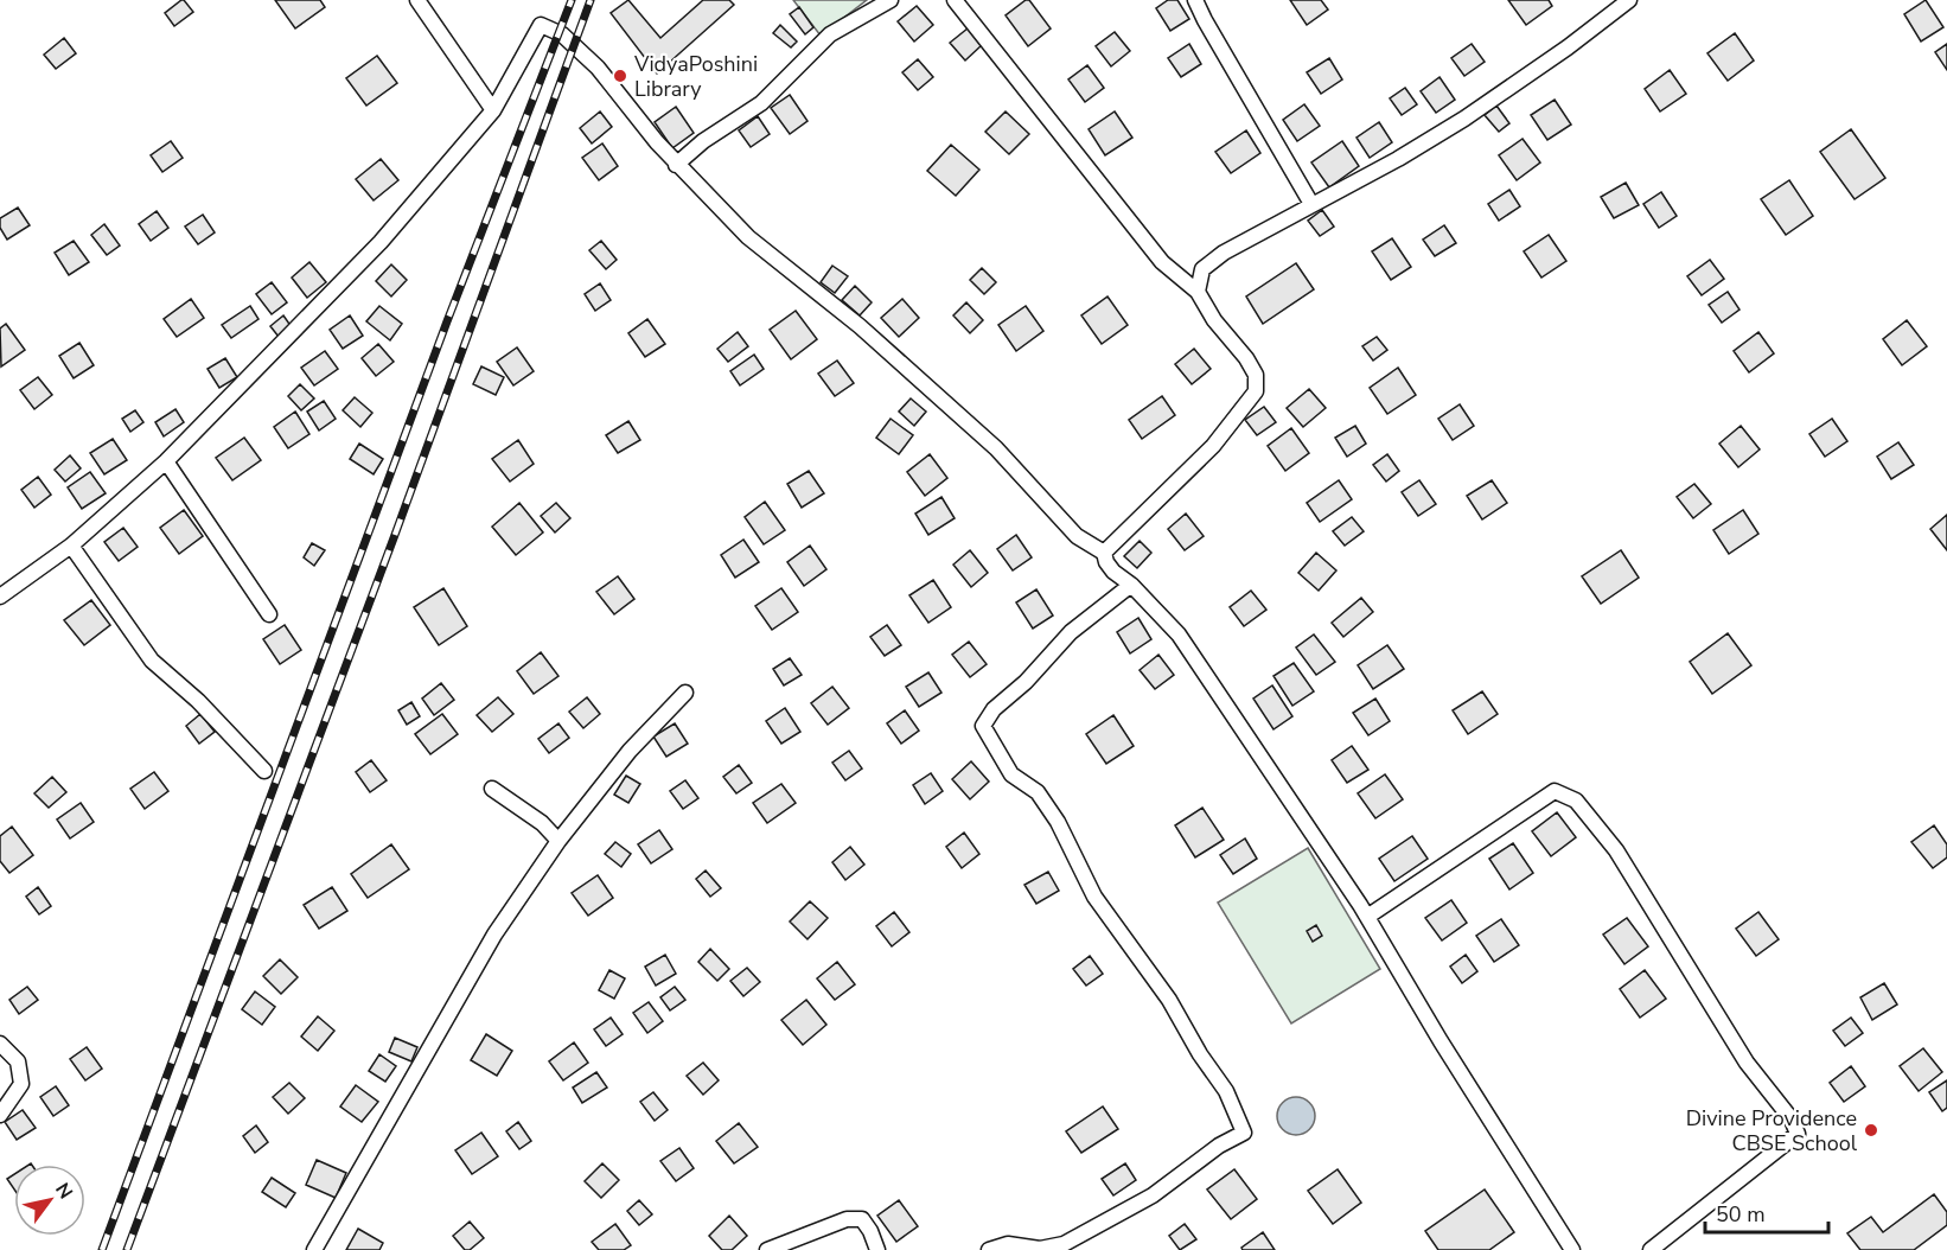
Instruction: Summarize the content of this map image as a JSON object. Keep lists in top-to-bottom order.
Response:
{
  "places": ["VidyaPoshini Library", "Divine Providence CBSE School"],
  "scale_bar": "50 m",
  "north": "top right"
}
